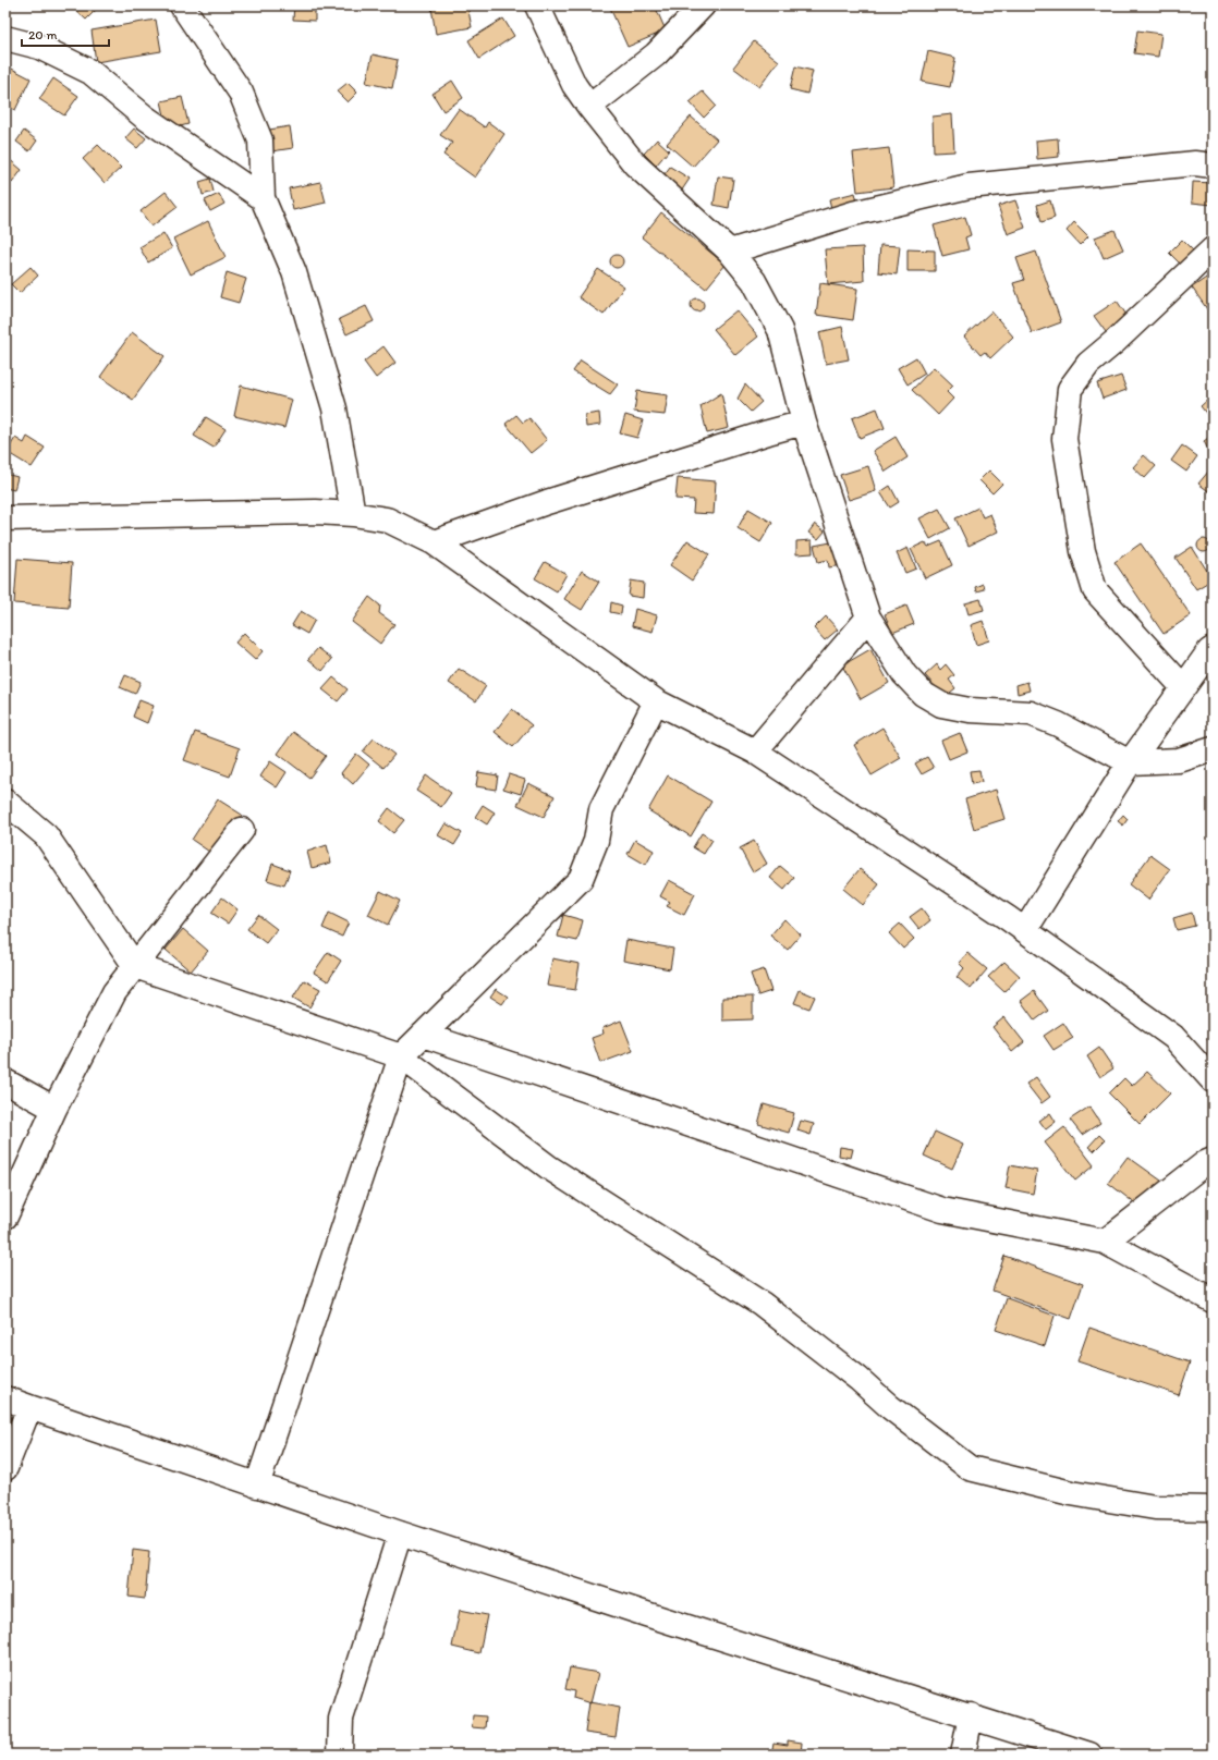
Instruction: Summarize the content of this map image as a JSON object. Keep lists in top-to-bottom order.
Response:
{
  "scale_bar": "20 m"
}
